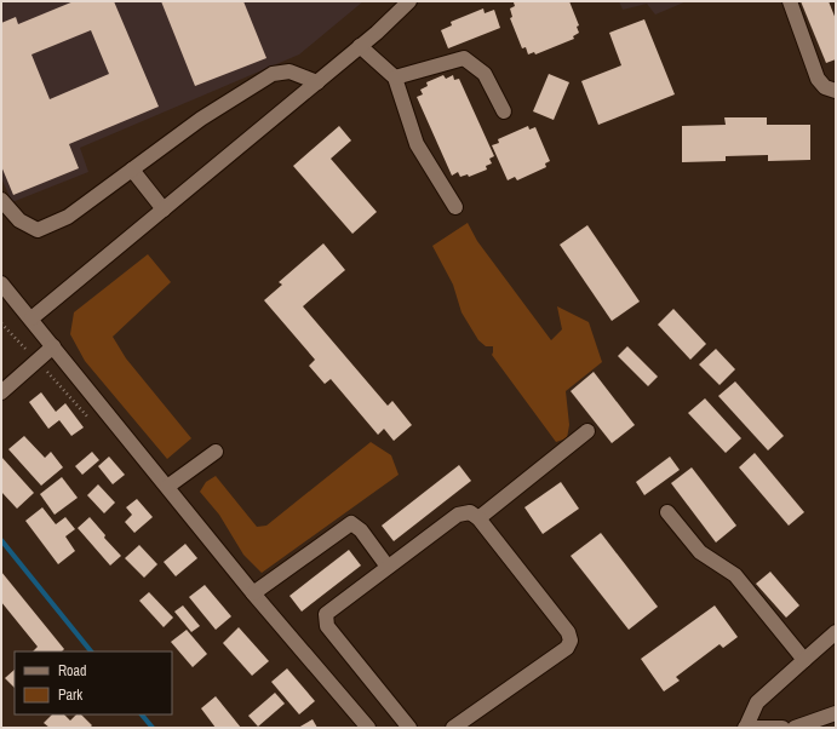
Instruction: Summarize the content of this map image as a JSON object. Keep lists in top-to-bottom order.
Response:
{
  "legend": ["Road", "Park"]
}
